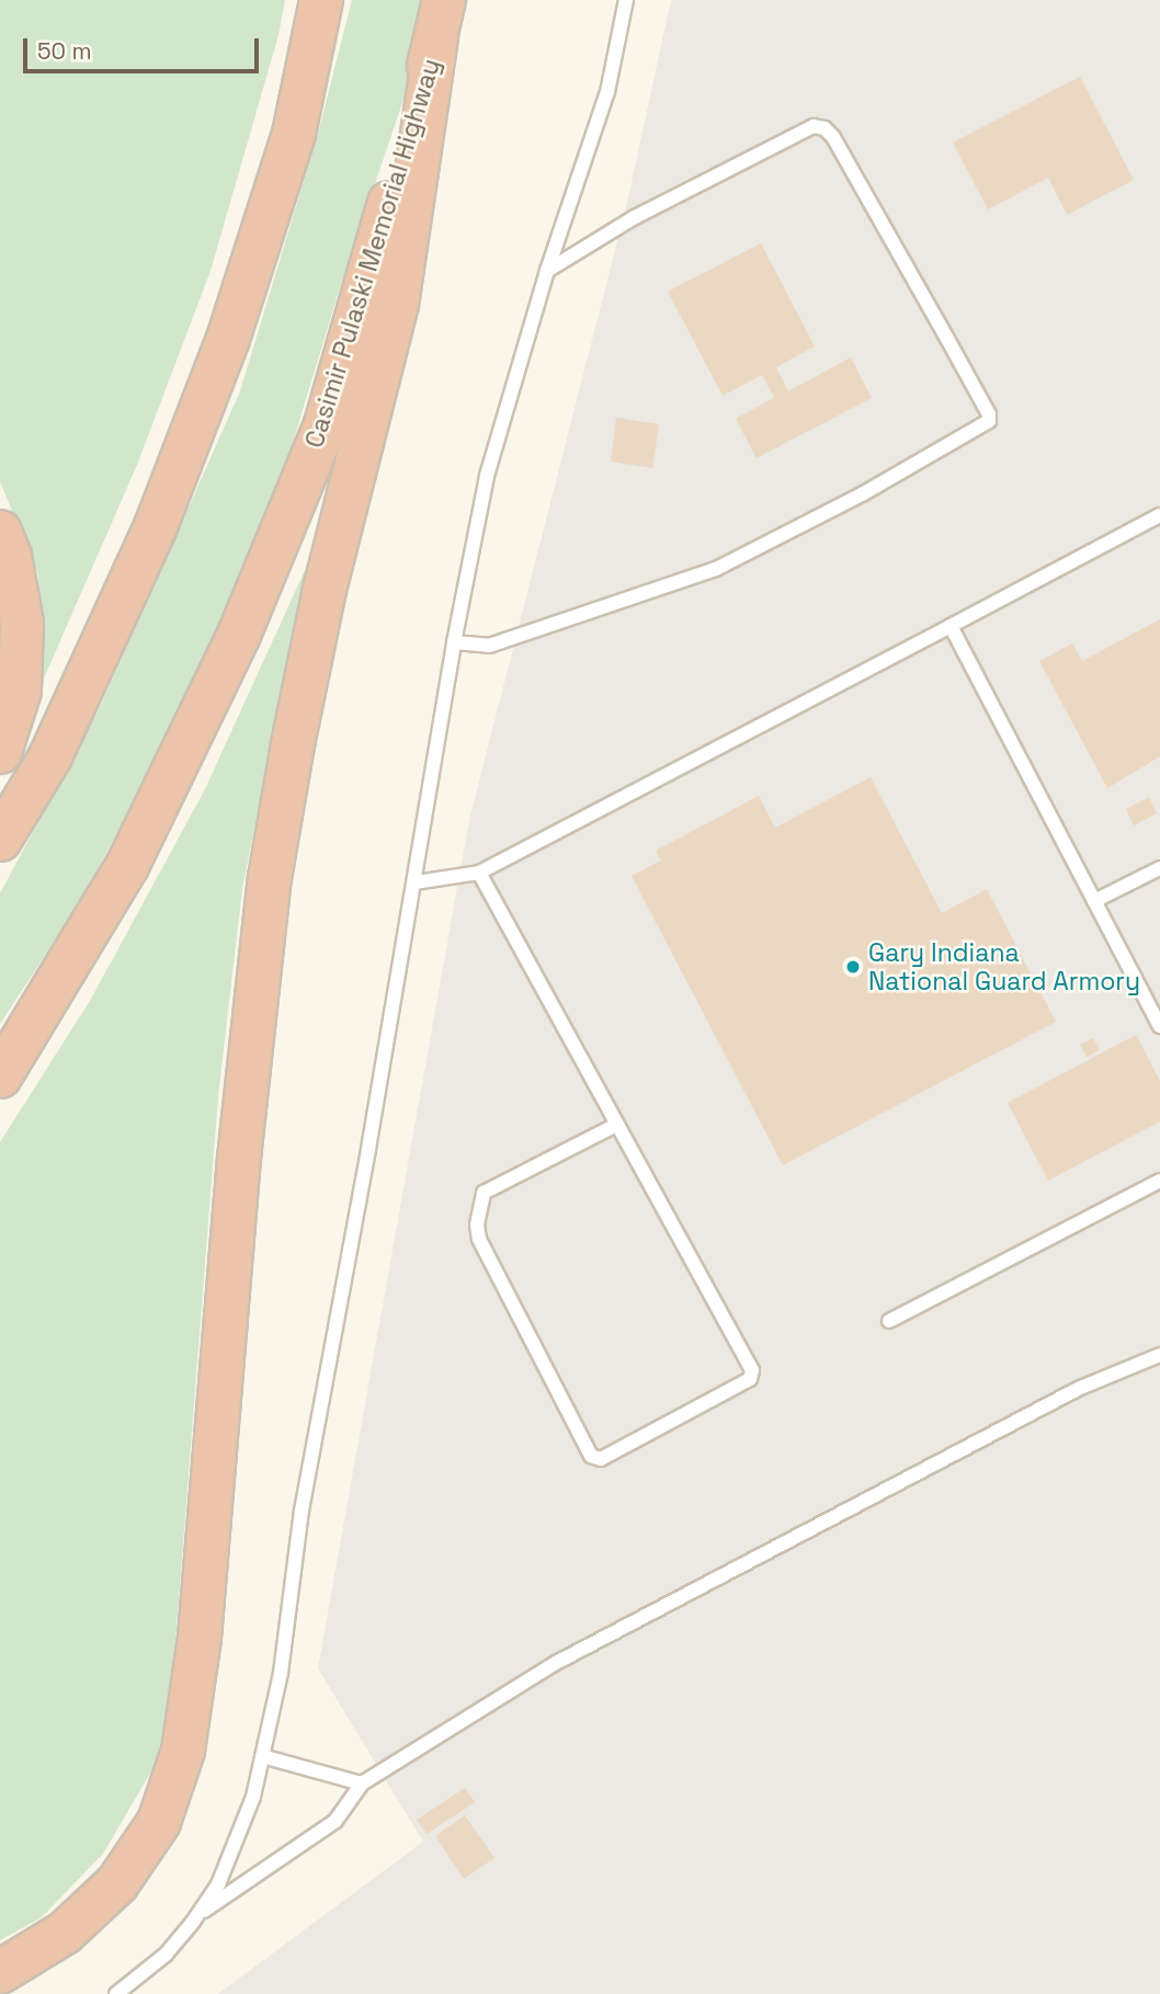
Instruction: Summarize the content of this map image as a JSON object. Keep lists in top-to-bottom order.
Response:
{
  "streets": {
    "highway": ["Casimir Pulaski Memorial Highway"]
  },
  "places": ["Gary Indiana National Guard Armory"],
  "scale_bar": "50 m"
}
